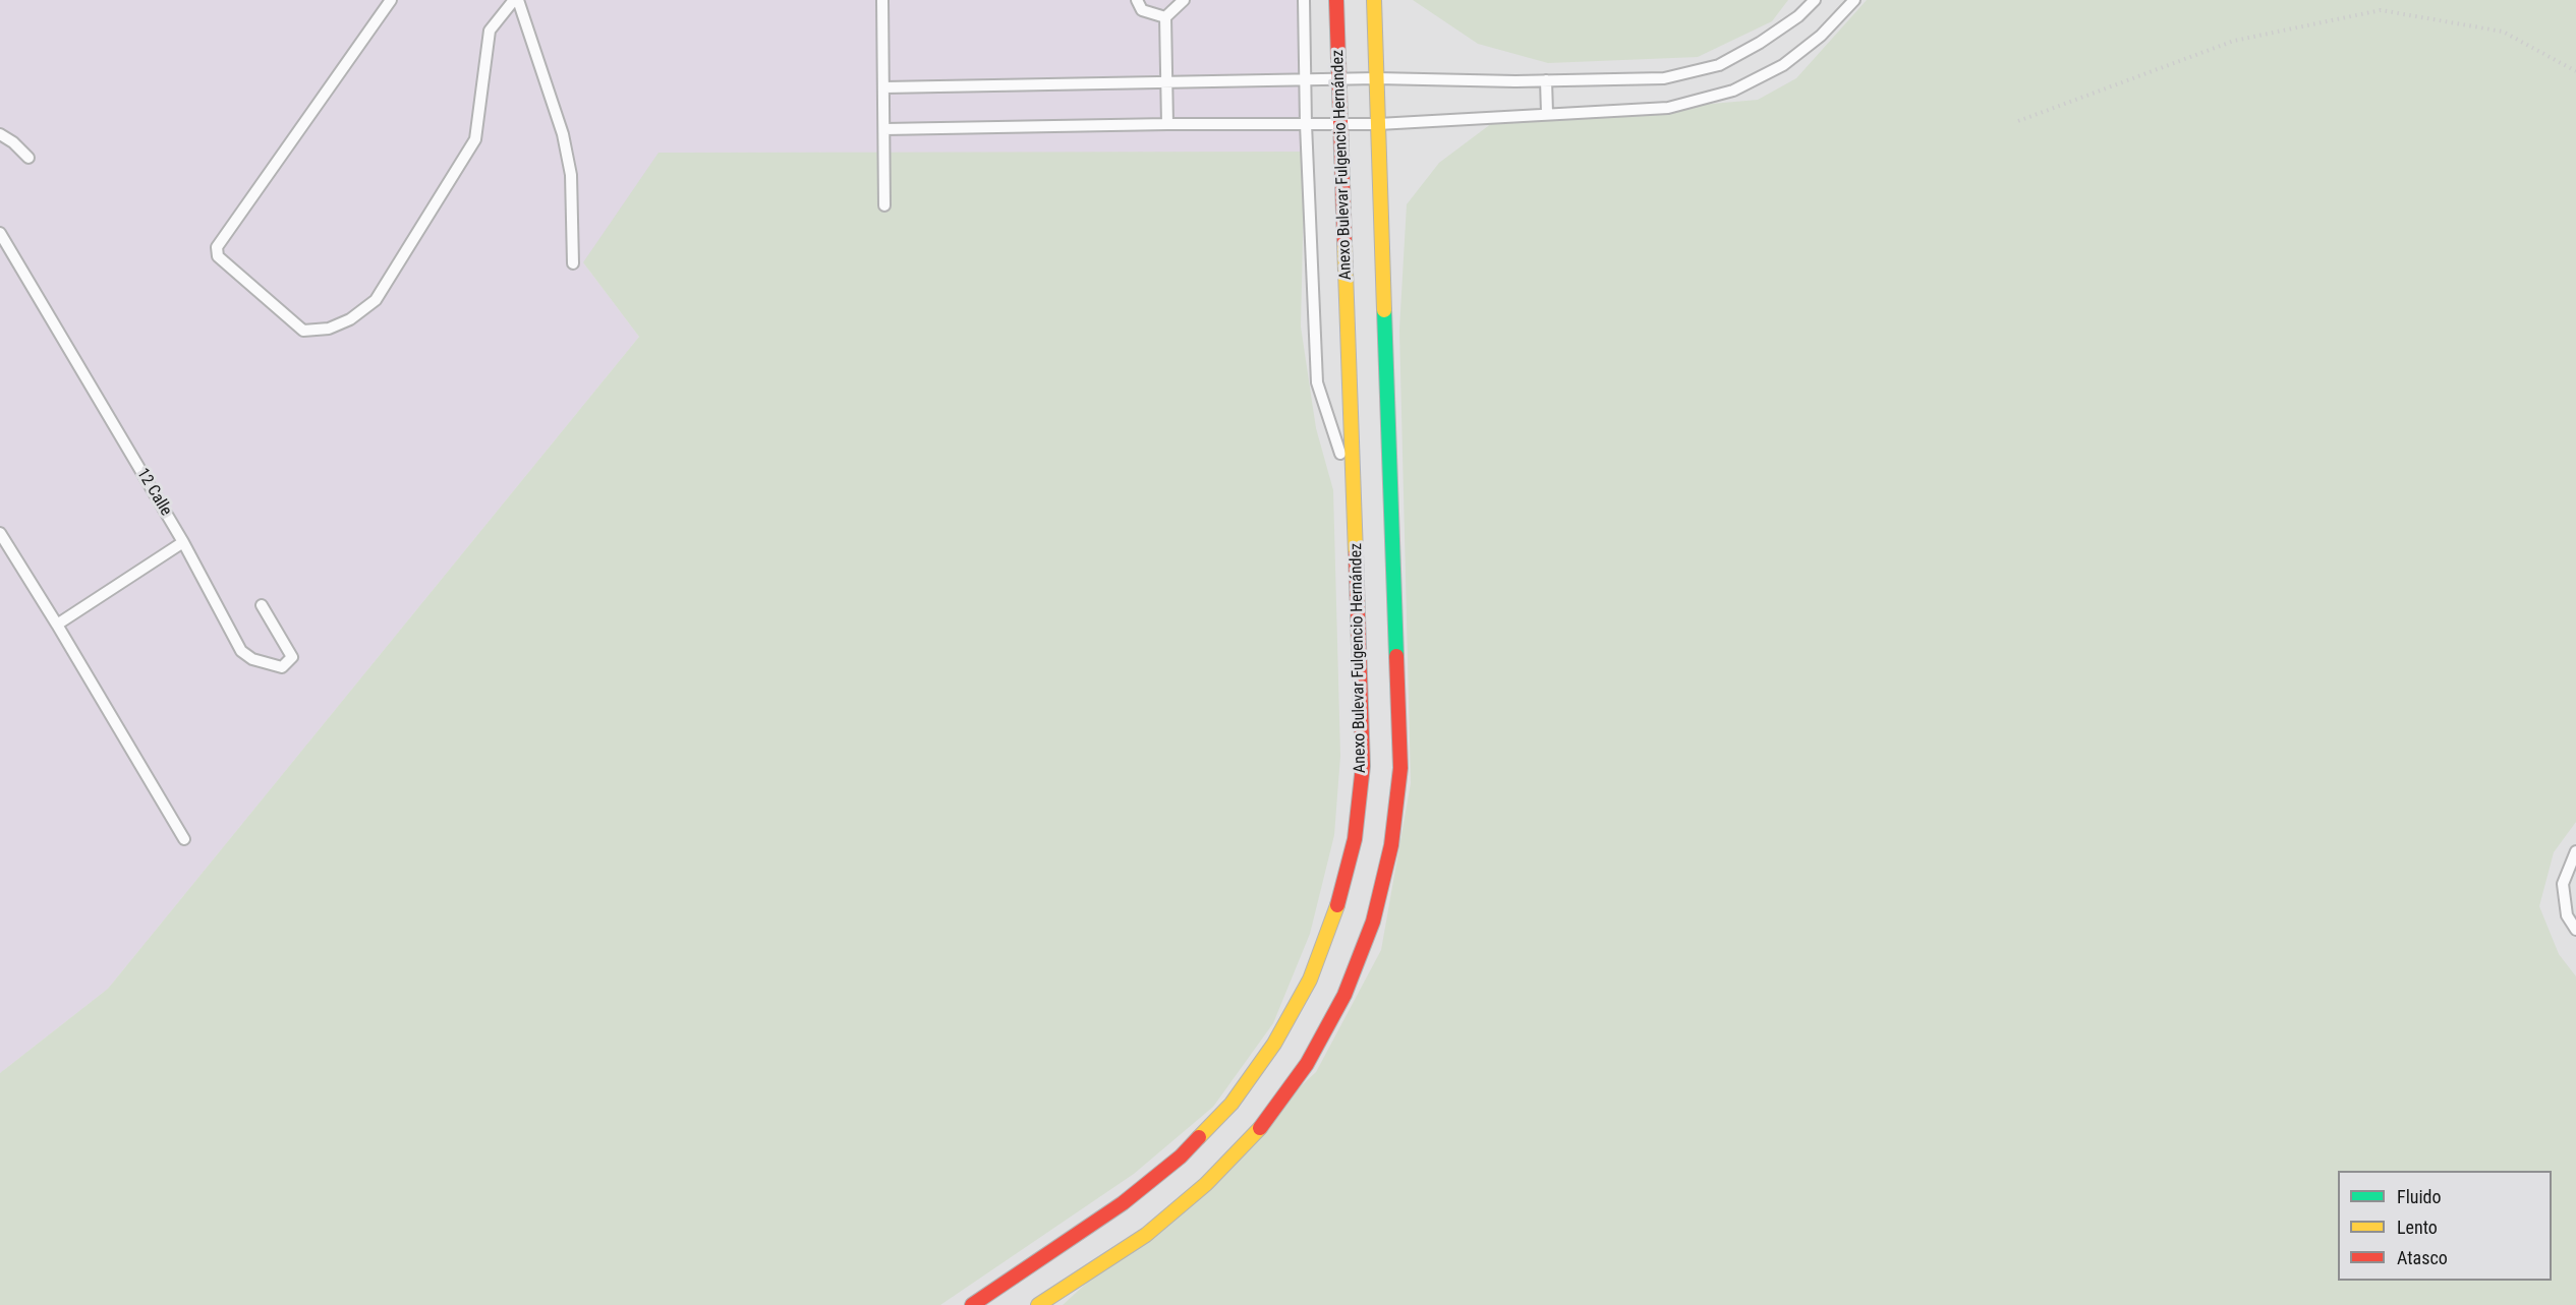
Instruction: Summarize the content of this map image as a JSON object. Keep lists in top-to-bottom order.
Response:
{
  "streets": {
    "main road": ["Anexo Bulevar Fulgencio Hernández"],
    "lane": ["12 Calle"]
  },
  "legend": ["Fluido", "Lento", "Atasco"]
}
